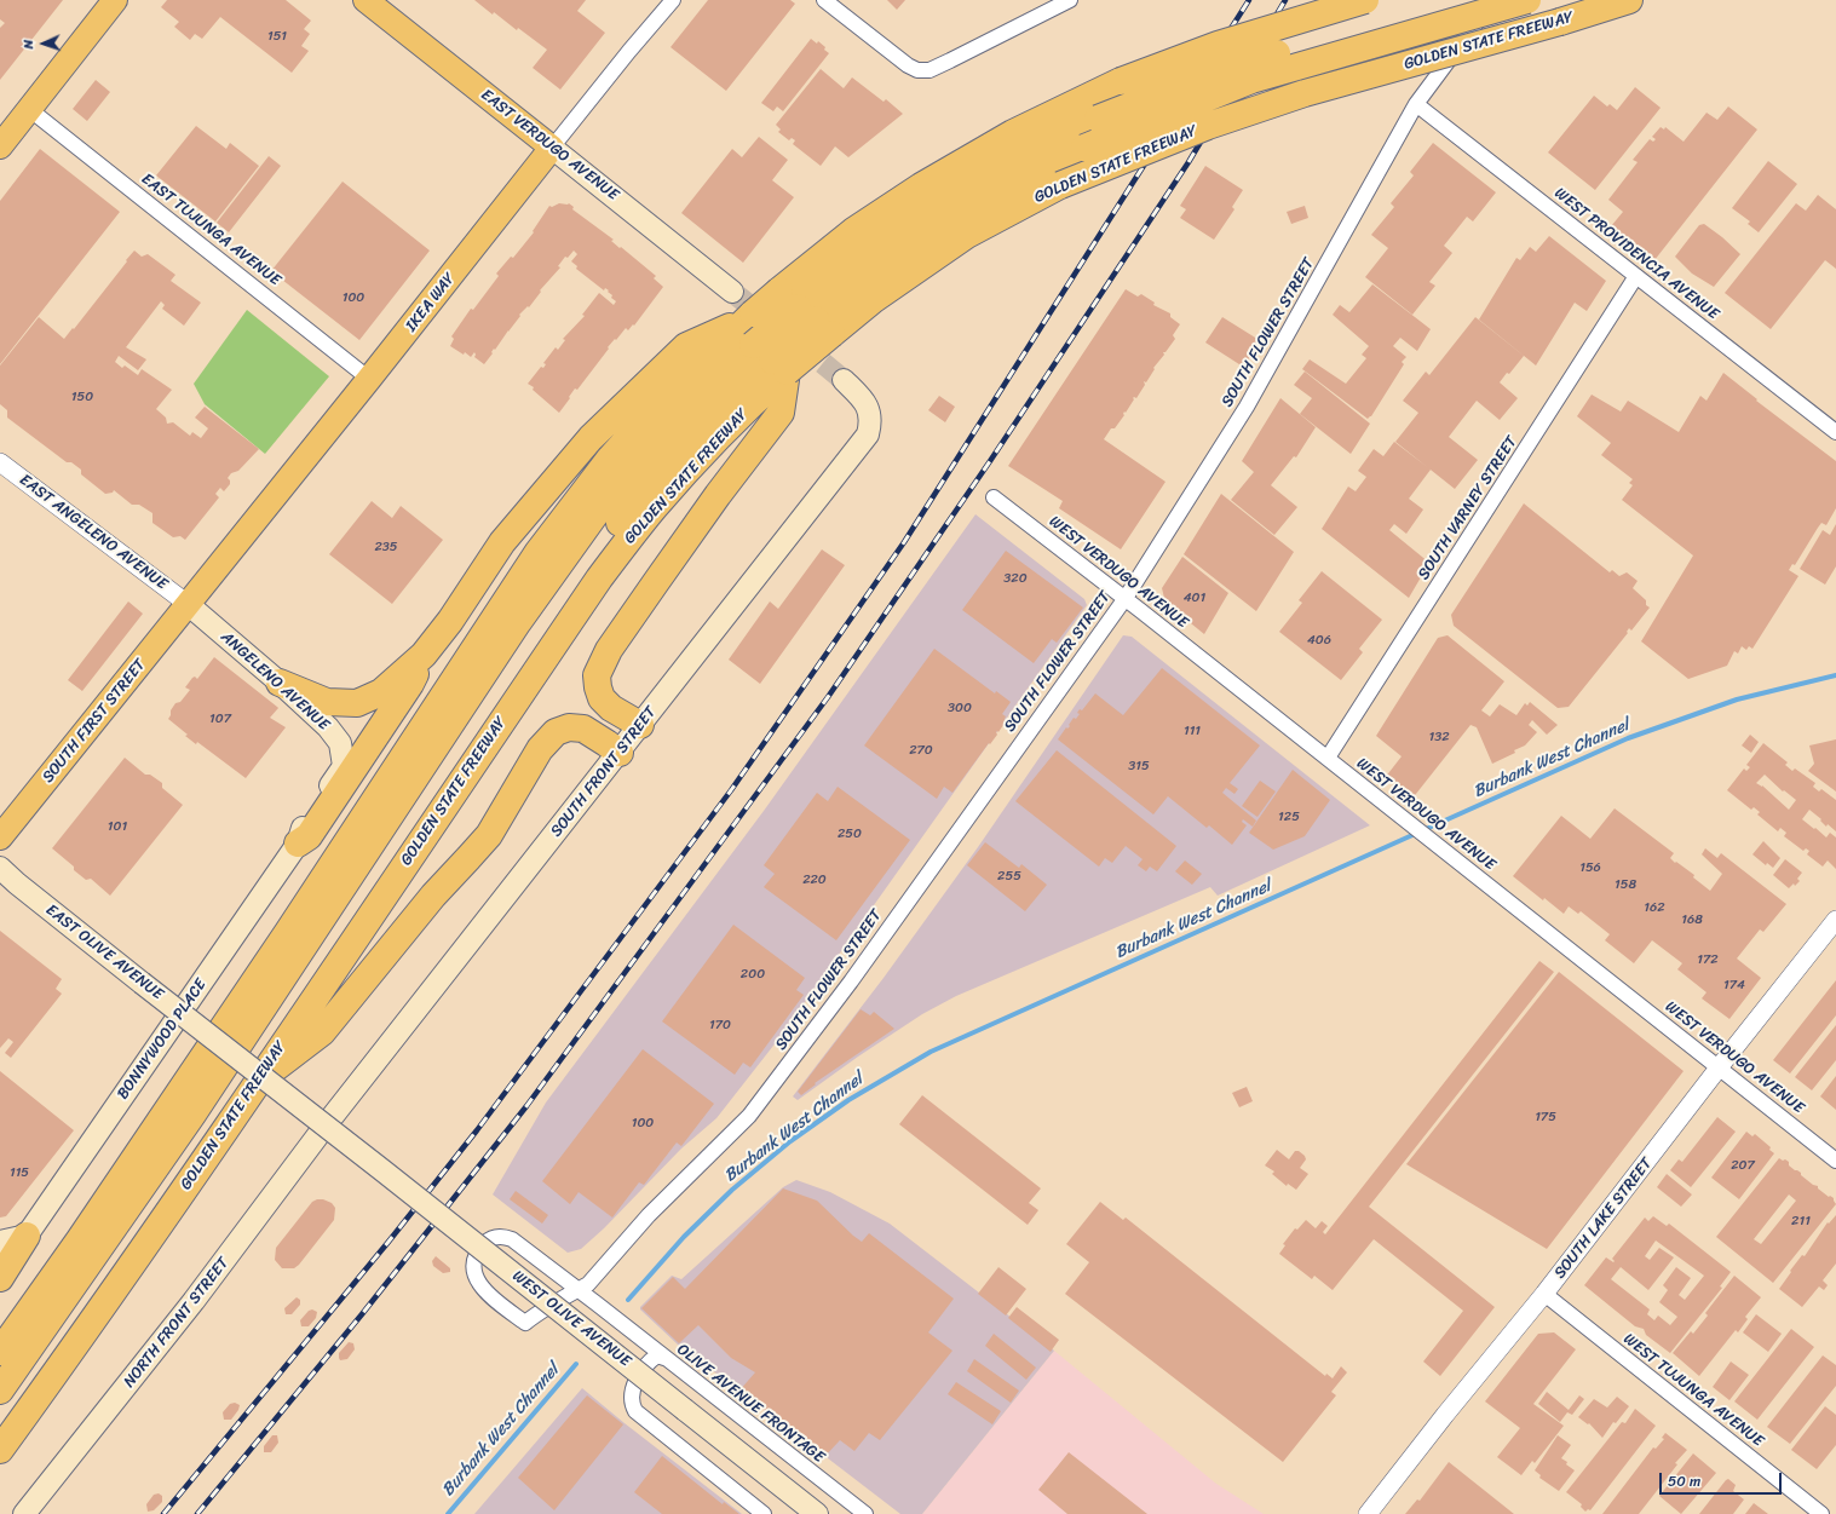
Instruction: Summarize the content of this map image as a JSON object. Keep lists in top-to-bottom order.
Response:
{
  "streets": {
    "highway": ["GOLDEN STATE FREEWAY"],
    "main road": [
      "EAST VERDUGO AVENUE",
      "IKEA WAY",
      "ANGELENO AVENUE",
      "SOUTH FIRST STREET",
      "SOUTH FRONT STREET",
      "EAST OLIVE AVENUE",
      "BONNYWOOD PLACE",
      "WEST OLIVE AVENUE",
      "NORTH FRONT STREET"
    ],
    "street": [
      "EAST TUJUNGA AVENUE",
      "WEST PROVIDENCIA AVENUE",
      "SOUTH FLOWER STREET",
      "SOUTH VARNEY STREET",
      "EAST ANGELENO AVENUE",
      "WEST VERDUGO AVENUE",
      "SOUTH LAKE STREET",
      "WEST TUJUNGA AVENUE",
      "OLIVE AVENUE FRONTAGE"
    ]
  },
  "crossings": [
    ["EAST VERDUGO AVENUE", "IKEA WAY"],
    ["EAST TUJUNGA AVENUE", "IKEA WAY"],
    ["WEST PROVIDENCIA AVENUE", "SOUTH FLOWER STREET"],
    ["WEST PROVIDENCIA AVENUE", "SOUTH VARNEY STREET"],
    ["IKEA WAY", "EAST ANGELENO AVENUE"],
    ["IKEA WAY", "ANGELENO AVENUE"],
    ["IKEA WAY", "SOUTH FIRST STREET"],
    ["SOUTH FLOWER STREET", "WEST VERDUGO AVENUE"],
    ["SOUTH VARNEY STREET", "WEST VERDUGO AVENUE"],
    ["EAST ANGELENO AVENUE", "ANGELENO AVENUE"],
    ["EAST ANGELENO AVENUE", "SOUTH FIRST STREET"],
    ["WEST VERDUGO AVENUE", "SOUTH LAKE STREET"],
    ["ANGELENO AVENUE", "SOUTH FIRST STREET"],
    ["ANGELENO AVENUE", "BONNYWOOD PLACE"],
    ["SOUTH FRONT STREET", "EAST OLIVE AVENUE"],
    ["SOUTH FRONT STREET", "WEST OLIVE AVENUE"],
    ["SOUTH FRONT STREET", "NORTH FRONT STREET"],
    ["EAST OLIVE AVENUE", "WEST OLIVE AVENUE"],
    ["EAST OLIVE AVENUE", "NORTH FRONT STREET"],
    ["SOUTH LAKE STREET", "WEST TUJUNGA AVENUE"],
    ["WEST OLIVE AVENUE", "NORTH FRONT STREET"]
  ],
  "water": ["Burbank West Channel"],
  "house_numbers": [
    "151",
    "100",
    "150",
    "235",
    "320",
    "401",
    "406",
    "300",
    "107",
    "111",
    "132",
    "270",
    "315",
    "125",
    "101",
    "250",
    "156",
    "255",
    "220",
    "158",
    "162",
    "168",
    "172",
    "200",
    "174",
    "170",
    "175",
    "100",
    "207",
    "115",
    "211"
  ],
  "scale_bar": "50 m",
  "north": "left"
}
